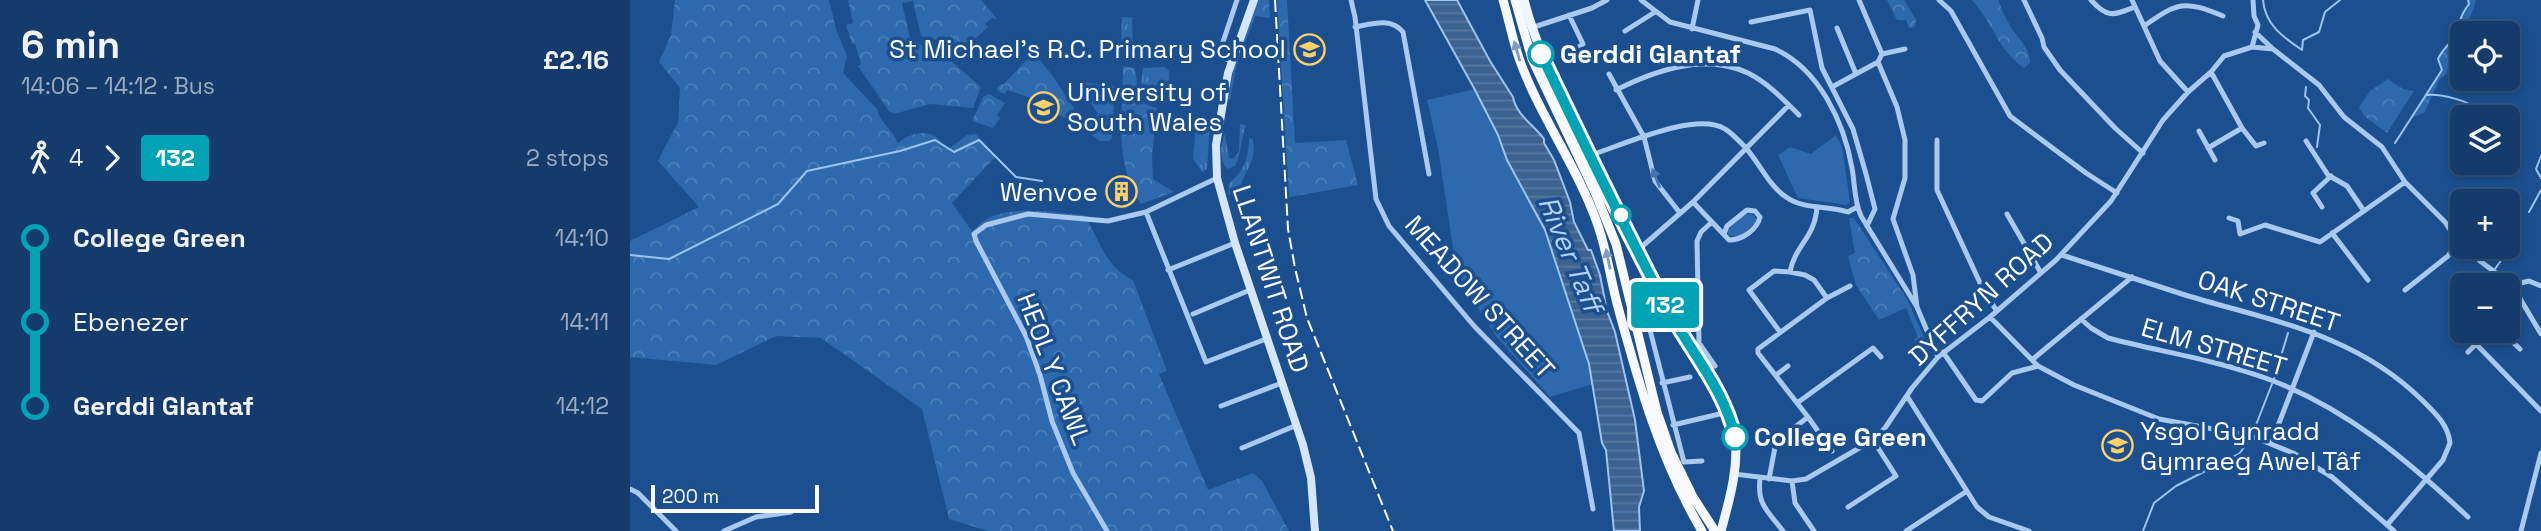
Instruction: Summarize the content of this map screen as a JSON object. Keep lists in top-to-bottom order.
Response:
{
  "streets": {
    "main road": ["LLANTWIT ROAD"],
    "street": [
      "MEADOW STREET",
      "DYFFRYN ROAD",
      "OAK STREET",
      "ELM STREET",
      "HEOL Y CAWL"
    ]
  },
  "crossings": [
    ["DYFFRYN ROAD", "OAK STREET"],
    ["OAK STREET", "ELM STREET"]
  ],
  "water": ["River Taff"],
  "places": {
    "school or university": ["St Michael's R.C. Primary School", "University of South Wales", "Ysgol Gynradd Gymraeg Awel Tâf"],
    "other": ["Gerddi Glantaf", "College Green"],
    "building": ["Wenvoe"]
  },
  "lines": ["bus line 132"],
  "scale_bar": "200 m",
  "page": {
    "heading": ["6 min", "14:06 – 14:12 · Bus", "£2.16"],
    "on_map": "132",
    "map_buttons": ["+", "−"],
    "legs": ["4", "132", "2 stops"],
    "list": [
      {
        "name": "College Green",
        "value": "14:10"
      },
      {
        "name": "Ebenezer",
        "value": "14:11"
      },
      {
        "name": "Gerddi Glantaf",
        "value": "14:12"
      }
    ],
    "scale": "200 m"
  }
}
